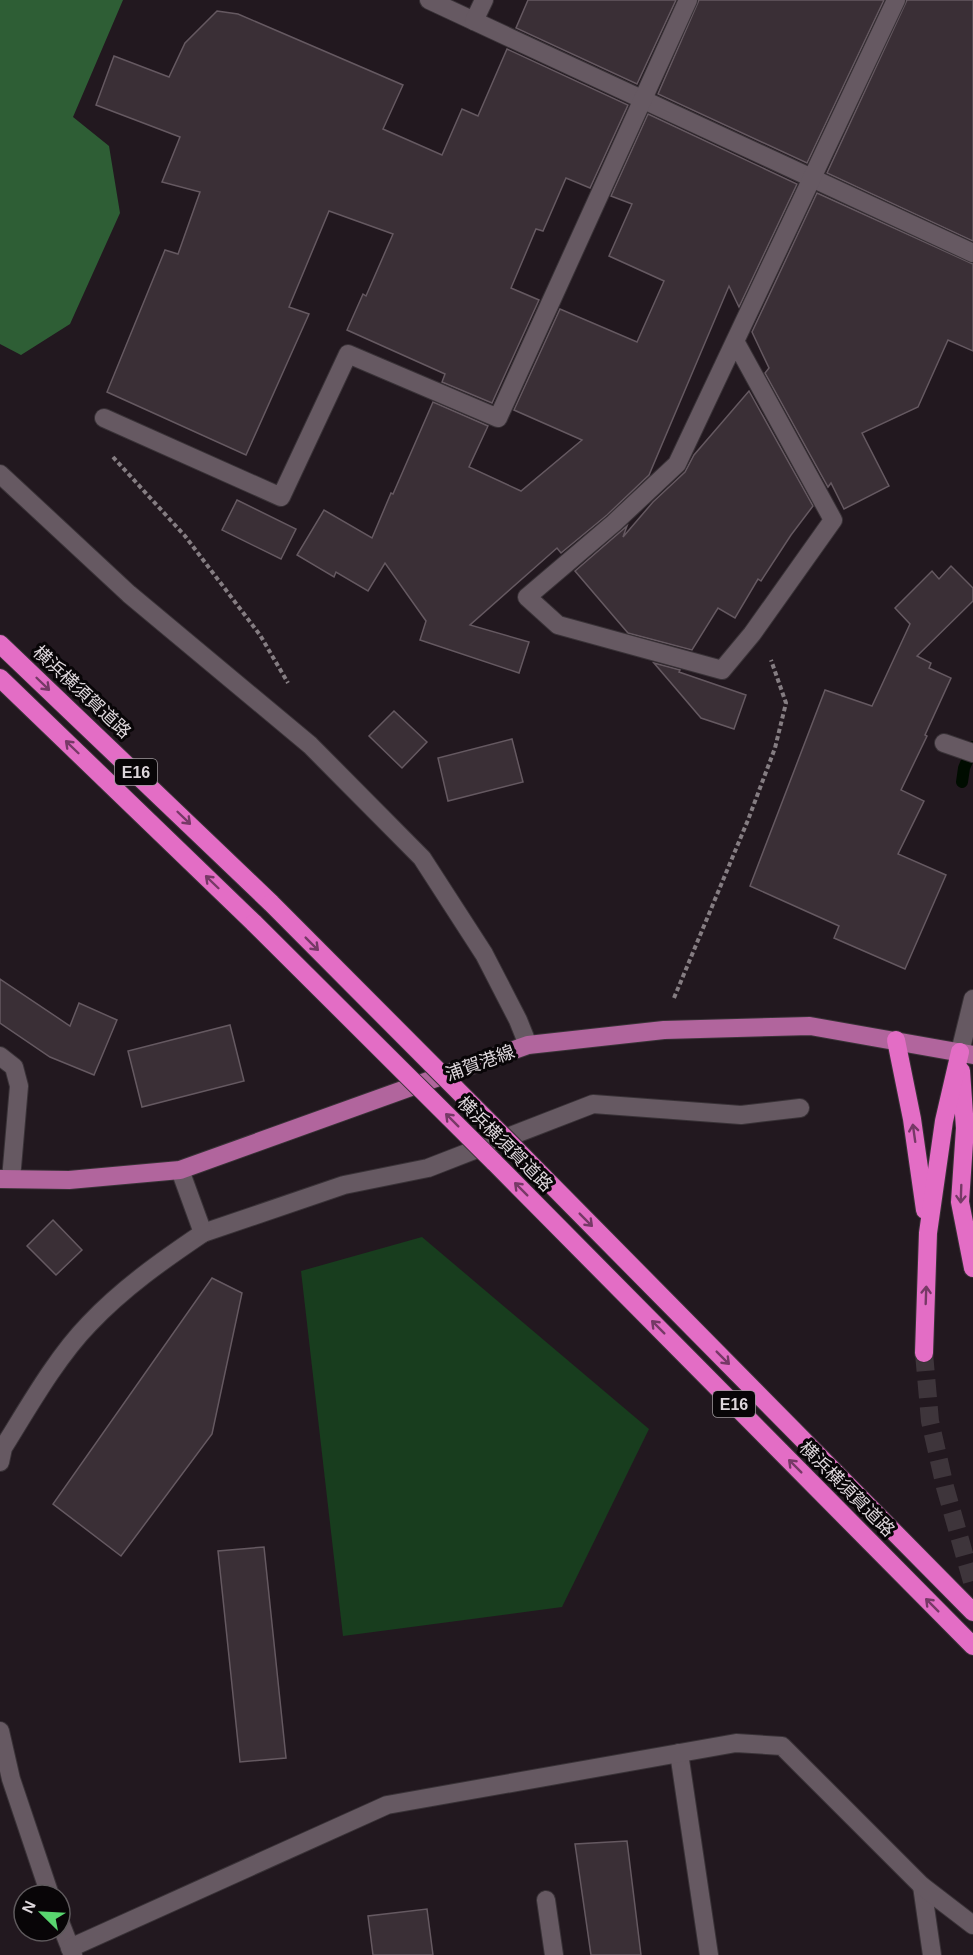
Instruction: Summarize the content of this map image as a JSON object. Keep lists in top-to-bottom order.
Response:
{
  "streets": {
    "highway": ["横浜横須賀道路", "E16"],
    "main road": ["浦賀港線"]
  },
  "north": "top left"
}
